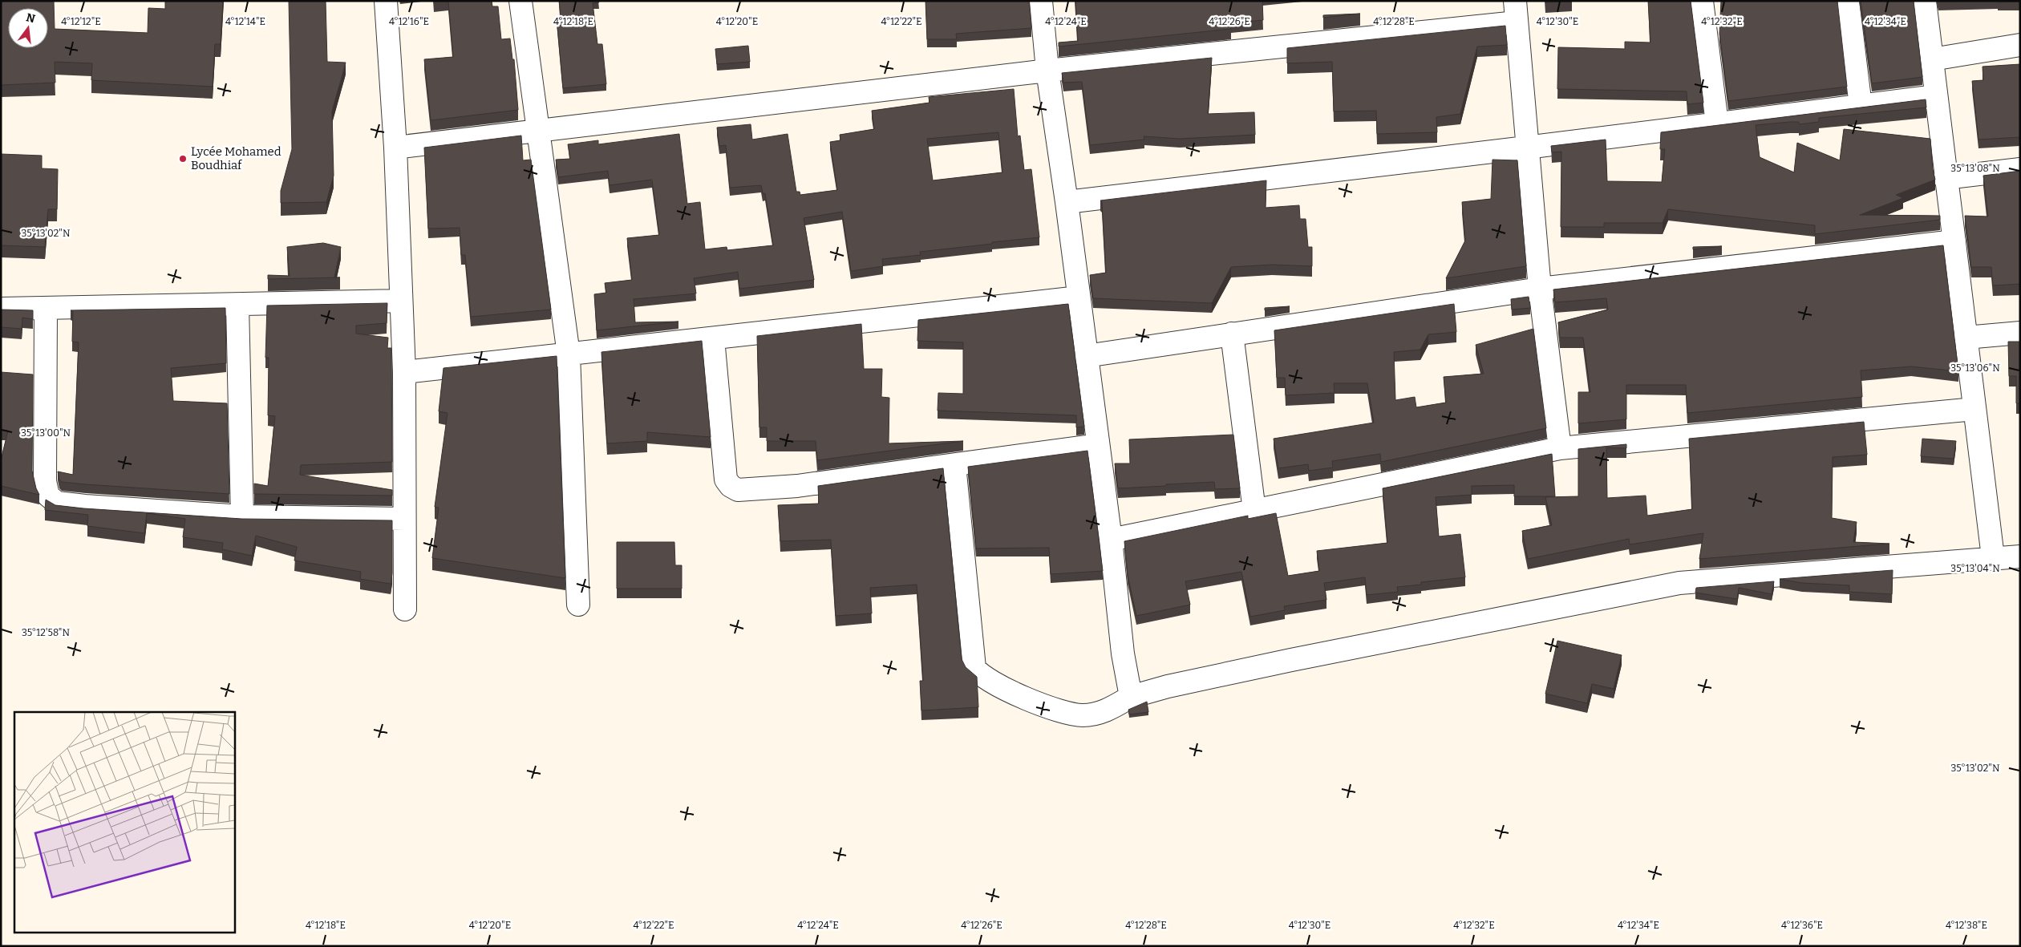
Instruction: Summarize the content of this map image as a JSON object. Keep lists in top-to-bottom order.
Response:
{
  "places": ["Lycée Mohamed Boudhiaf"],
  "north": "top",
  "coordinates": [
    "4°12'12\"E",
    "4°12'14\"E",
    "4°12'16\"E",
    "4°12'18\"E",
    "4°12'20\"E",
    "4°12'22\"E",
    "4°12'24\"E",
    "4°12'26\"E",
    "4°12'28\"E",
    "4°12'30\"E",
    "4°12'32\"E",
    "4°12'34\"E",
    "35°13'08\"N",
    "35°13'02\"N",
    "35°13'06\"N",
    "35°13'00\"N",
    "35°13'04\"N",
    "35°12'58\"N",
    "4°12'36\"E",
    "4°12'38\"E"
  ]
}
